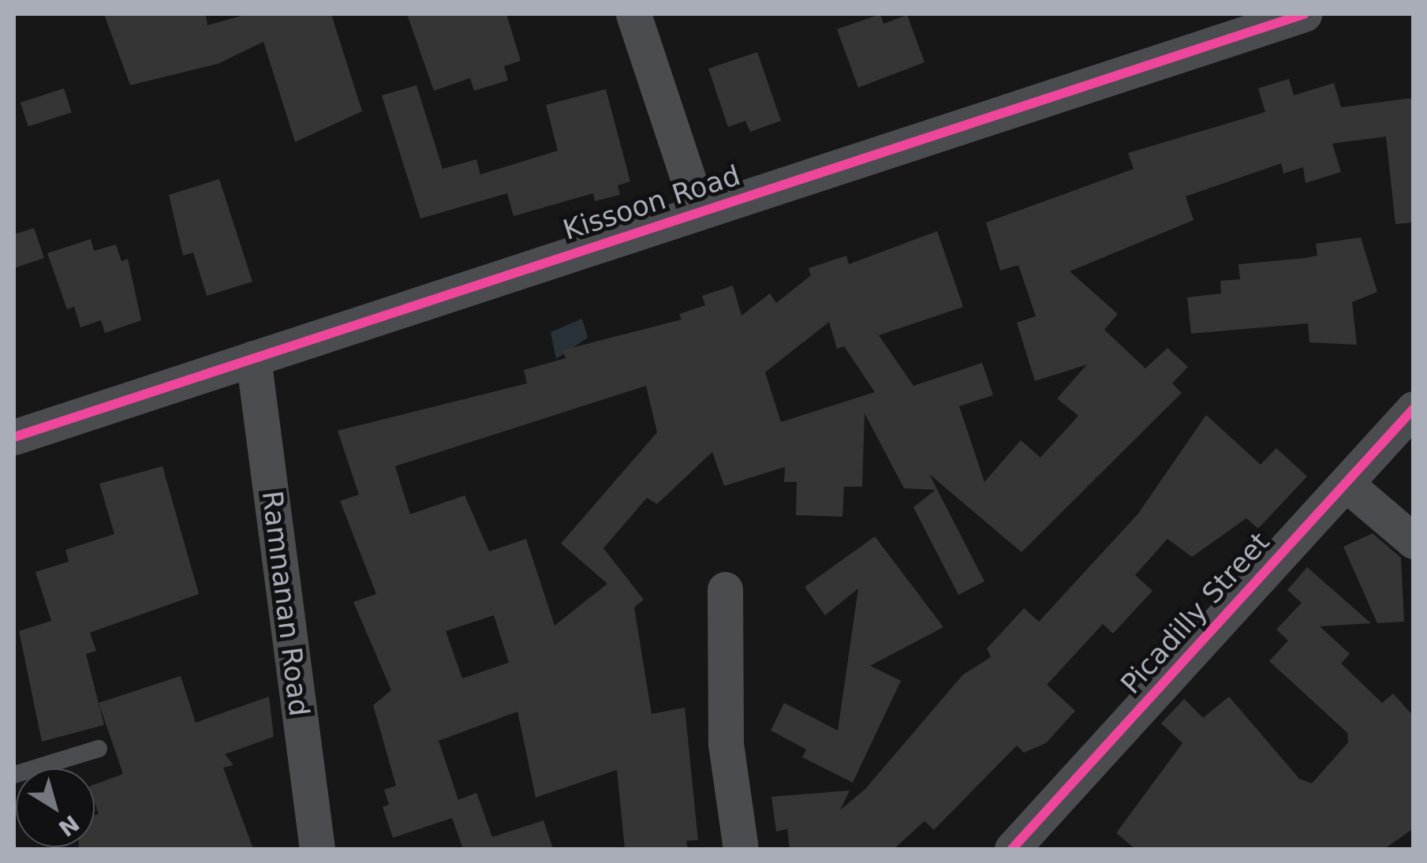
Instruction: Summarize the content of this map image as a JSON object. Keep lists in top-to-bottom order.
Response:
{
  "streets": {
    "street": ["Kissoon Road", "Ramnanan Road", "Picadilly Street"]
  },
  "crossings": [
    ["Kissoon Road", "Ramnanan Road"]
  ],
  "north": "bottom right"
}
